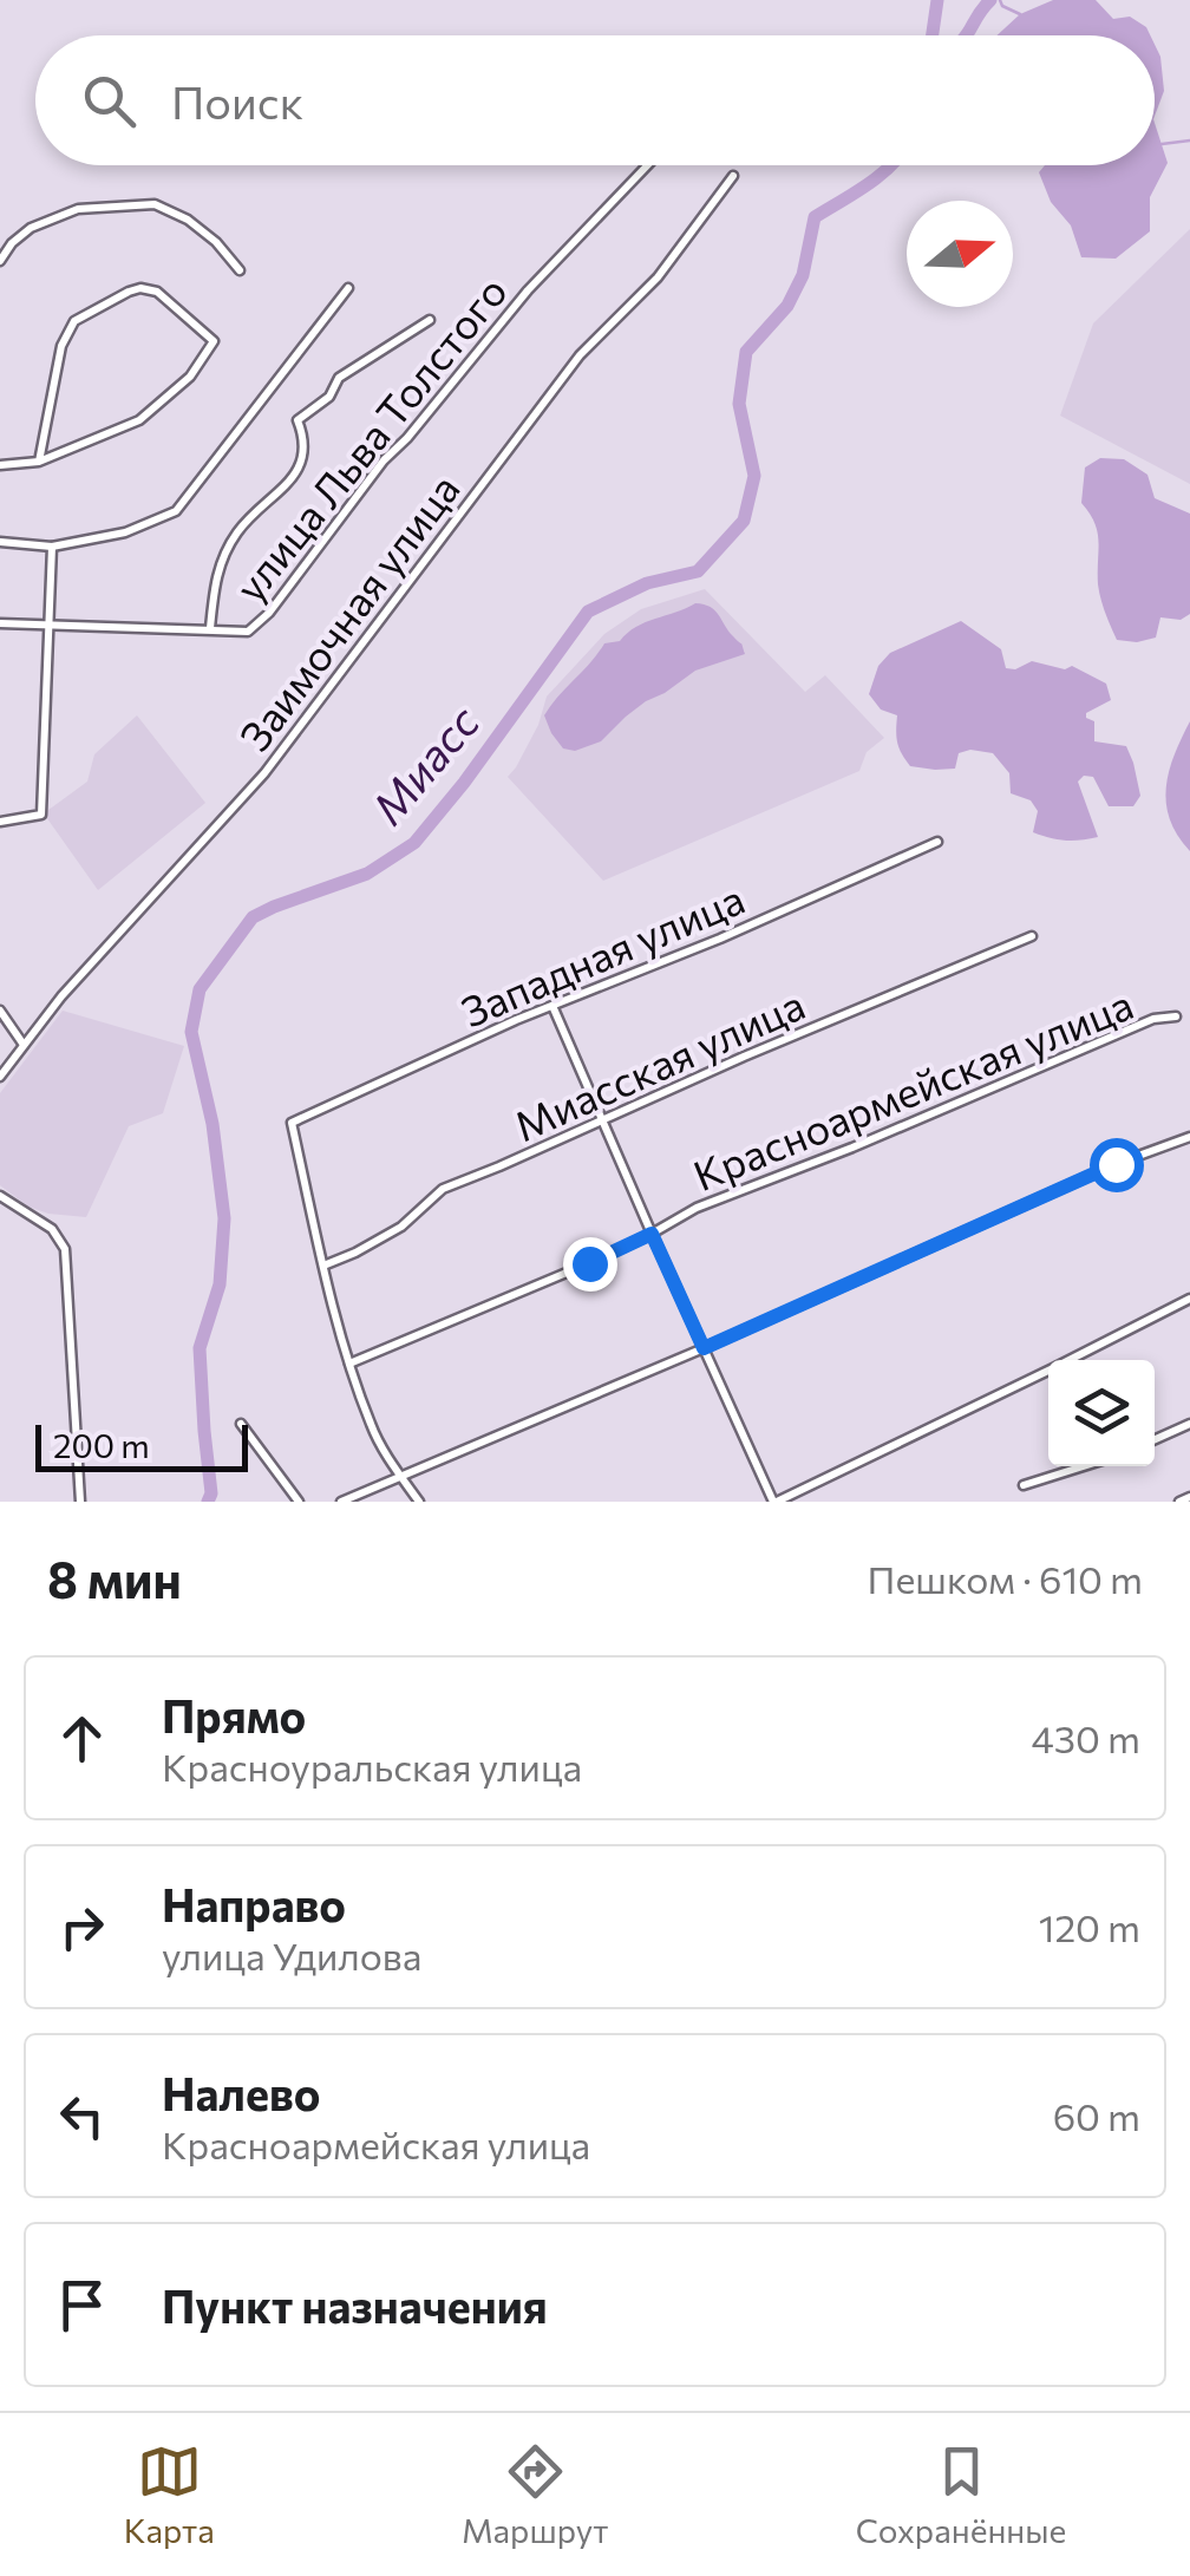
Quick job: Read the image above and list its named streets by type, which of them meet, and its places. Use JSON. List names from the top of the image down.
{
  "streets": {
    "street": [
      "улица Льва Толстого",
      "Заимочная улица",
      "Западная улица",
      "Миасская улица",
      "Красноармейская улица"
    ]
  },
  "crossings": [
    ["Западная улица", "Миасская улица"]
  ],
  "water": ["Миасс"],
  "scale_bar": "200 m",
  "north": "right",
  "page": {
    "search": "Поиск",
    "scale": "200 m",
    "heading": ["8 мин", "Пешком · 610 m"],
    "list": [
      ["Прямо", "Красноуральская улица", "430 m"],
      ["Направо", "улица Удилова", "120 m"],
      ["Налево", "Красноармейская улица", "60 m"],
      "Пункт назначения"
    ],
    "nav": ["Карта", "Маршрут", "Сохранённые"]
  }
}
